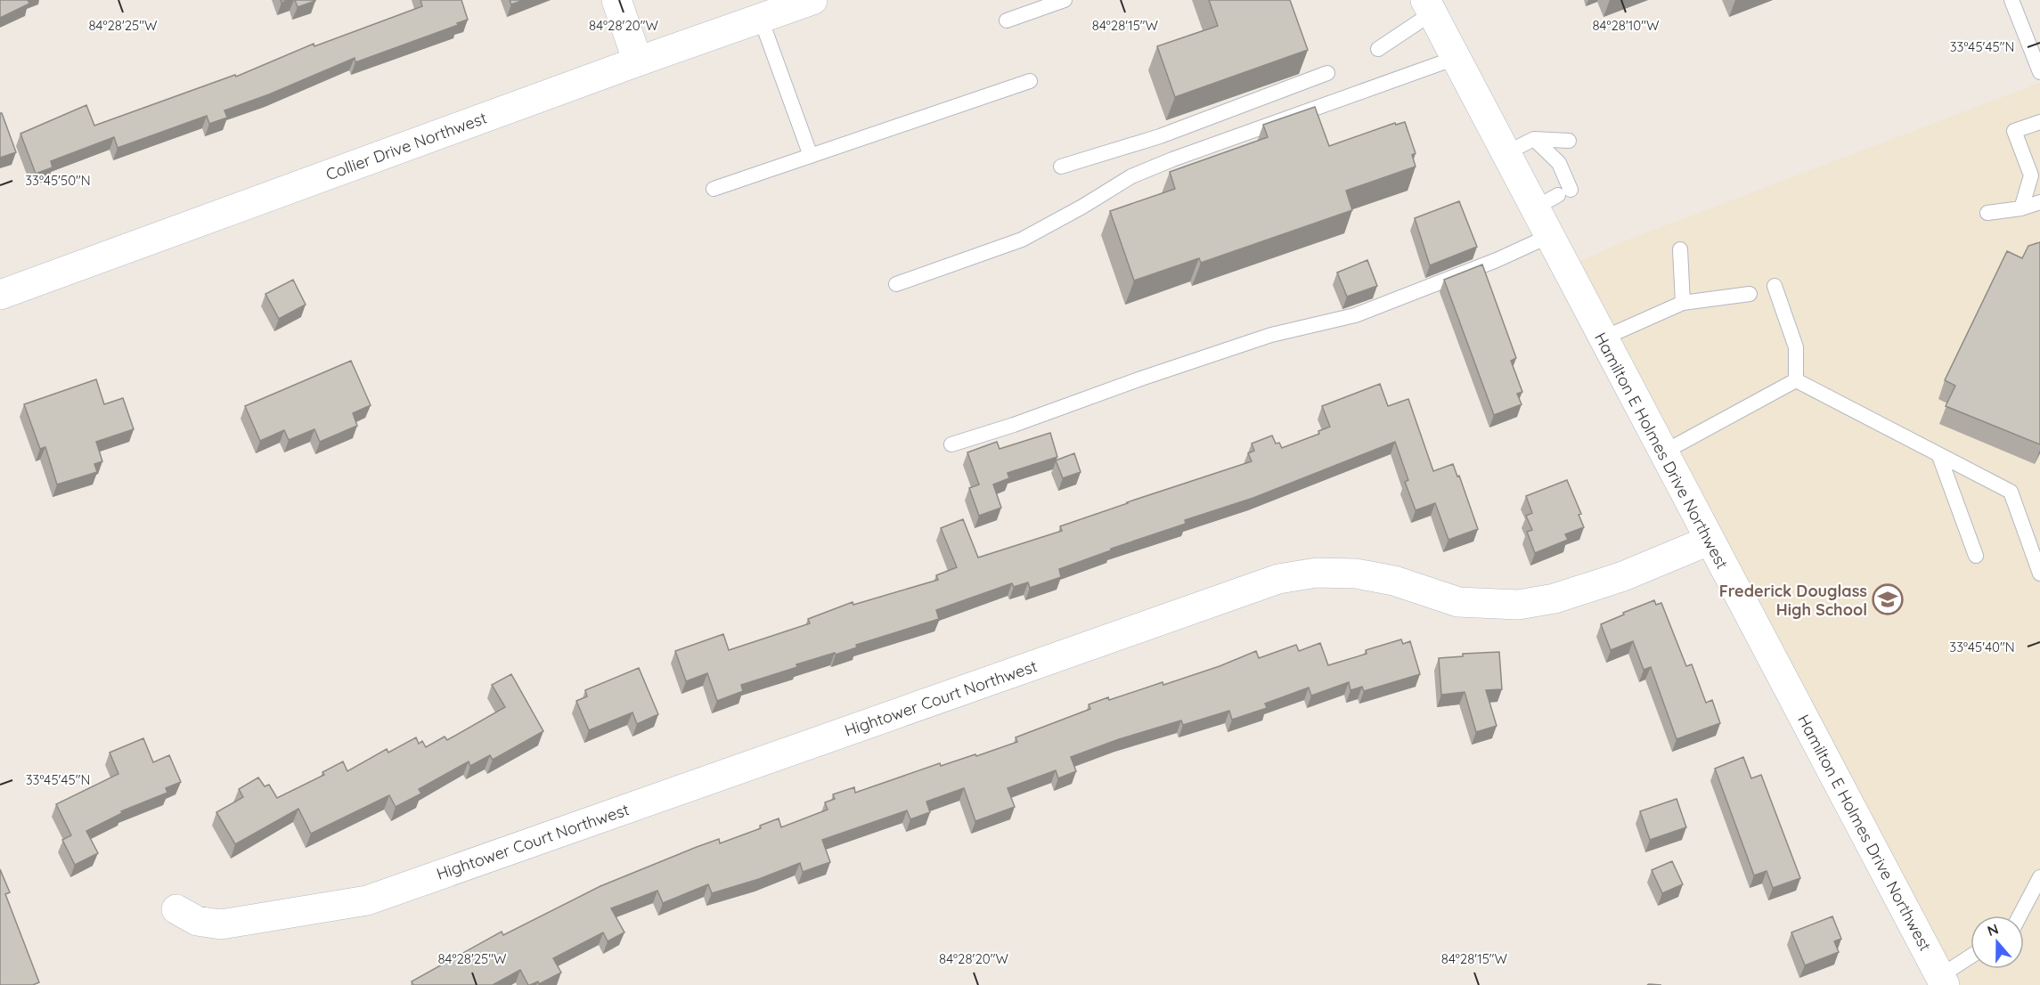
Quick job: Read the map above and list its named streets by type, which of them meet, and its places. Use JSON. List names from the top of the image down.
{
  "streets": {
    "main road": ["Collier Drive Northwest", "Hamilton E Holmes Drive Northwest", "Hightower Court Northwest"]
  },
  "crossings": [
    ["Hamilton E Holmes Drive Northwest", "Hightower Court Northwest"]
  ],
  "places": {
    "school or university": ["Frederick Douglass High School"]
  },
  "north": "top",
  "coordinates": [
    "84°28'25\"W",
    "84°28'20\"W",
    "84°28'15\"W",
    "84°28'10\"W",
    "33°45'45\"N",
    "33°45'50\"N",
    "33°45'40\"N"
  ]
}
